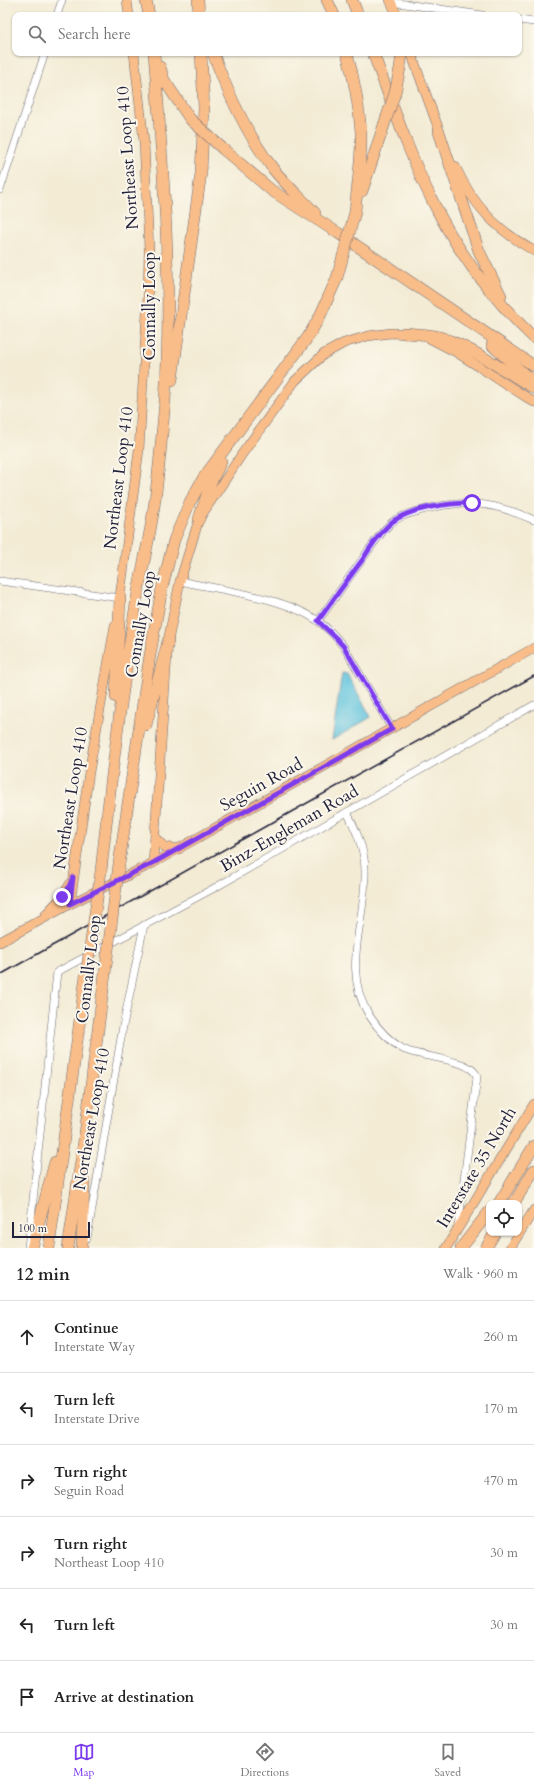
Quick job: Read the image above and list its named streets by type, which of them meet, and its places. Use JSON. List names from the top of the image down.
{
  "streets": {
    "highway": ["Connally Loop"],
    "main road": ["Northeast Loop 410", "Seguin Road", "Interstate 35 North"],
    "street": ["Binz-Engleman Road"]
  },
  "crossings": [
    ["Northeast Loop 410", "Seguin Road"],
    ["Northeast Loop 410", "Binz-Engleman Road"]
  ],
  "scale_bar": "100 m",
  "page": {
    "search": "Search here",
    "scale": "100 m",
    "heading": ["12 min", "Walk · 960 m"],
    "list": [
      ["Continue", "Interstate Way", "260 m"],
      ["Turn left", "Interstate Drive", "170 m"],
      ["Turn right", "Seguin Road", "470 m"],
      ["Turn right", "Northeast Loop 410", "30 m"],
      ["Turn left", "30 m"],
      "Arrive at destination"
    ],
    "nav": ["Map", "Directions", "Saved"]
  }
}
